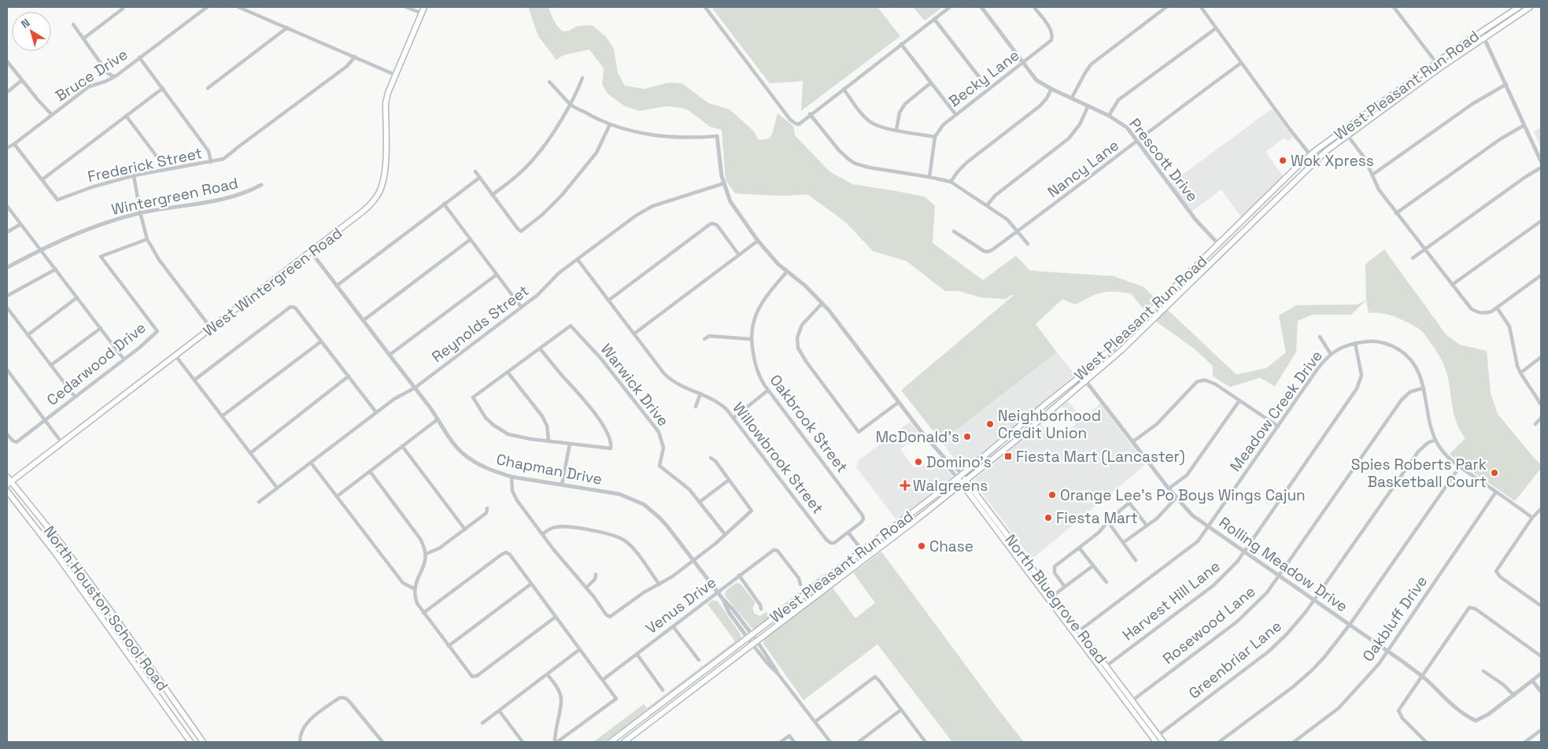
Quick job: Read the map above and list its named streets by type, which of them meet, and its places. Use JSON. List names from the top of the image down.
{
  "streets": {
    "main road": [
      "West Pleasant Run Road",
      "West Wintergreen Road",
      "North Bluegrove Road",
      "North Houston School Road"
    ],
    "street": [
      "Bruce Drive",
      "Becky Lane",
      "Prescott Drive",
      "Frederick Street",
      "Nancy Lane",
      "Wintergreen Road",
      "Reynolds Street",
      "Cedarwood Drive",
      "Warwick Drive",
      "Meadow Creek Drive",
      "Oakbrook Street",
      "Willowbrook Street",
      "Chapman Drive",
      "Rolling Meadow Drive",
      "Harvest Hill Lane",
      "Venus Drive",
      "Oakbluff Drive",
      "Rosewood Lane",
      "Greenbriar Lane"
    ]
  },
  "crossings": [
    ["Bruce Drive", "Frederick Street"],
    ["Becky Lane", "Prescott Drive"],
    ["West Pleasant Run Road", "Prescott Drive"],
    ["West Pleasant Run Road", "Chapman Drive"],
    ["West Pleasant Run Road", "Rolling Meadow Drive"],
    ["West Pleasant Run Road", "North Bluegrove Road"],
    ["Prescott Drive", "Nancy Lane"],
    ["West Wintergreen Road", "Chapman Drive"],
    ["West Wintergreen Road", "North Houston School Road"],
    ["Reynolds Street", "Willowbrook Street"],
    ["Reynolds Street", "Chapman Drive"],
    ["Reynolds Street", "North Bluegrove Road"],
    ["Meadow Creek Drive", "Rolling Meadow Drive"],
    ["Meadow Creek Drive", "North Bluegrove Road"],
    ["Meadow Creek Drive", "Harvest Hill Lane"],
    ["Meadow Creek Drive", "Oakbluff Drive"],
    ["Meadow Creek Drive", "Rosewood Lane"],
    ["Meadow Creek Drive", "Greenbriar Lane"],
    ["Oakbrook Street", "Willowbrook Street"],
    ["Oakbrook Street", "North Bluegrove Road"],
    ["Chapman Drive", "Venus Drive"],
    ["Rolling Meadow Drive", "Harvest Hill Lane"],
    ["Rolling Meadow Drive", "Oakbluff Drive"],
    ["Rolling Meadow Drive", "Rosewood Lane"],
    ["Rolling Meadow Drive", "Greenbriar Lane"],
    ["North Bluegrove Road", "Harvest Hill Lane"],
    ["North Bluegrove Road", "Rosewood Lane"],
    ["North Bluegrove Road", "Greenbriar Lane"]
  ],
  "places": {
    "other": [
      "Wok Xpress",
      "Neighborhood Credit Union",
      "McDonald's",
      "Domino's",
      "Spies Roberts Park Basketball Court",
      "Orange Lee's Po Boys Wings Cajun",
      "Fiesta Mart",
      "Chase"
    ],
    "transit": ["Fiesta Mart (Lancaster)"],
    "health": ["Walgreens"]
  },
  "north": "top left"
}
